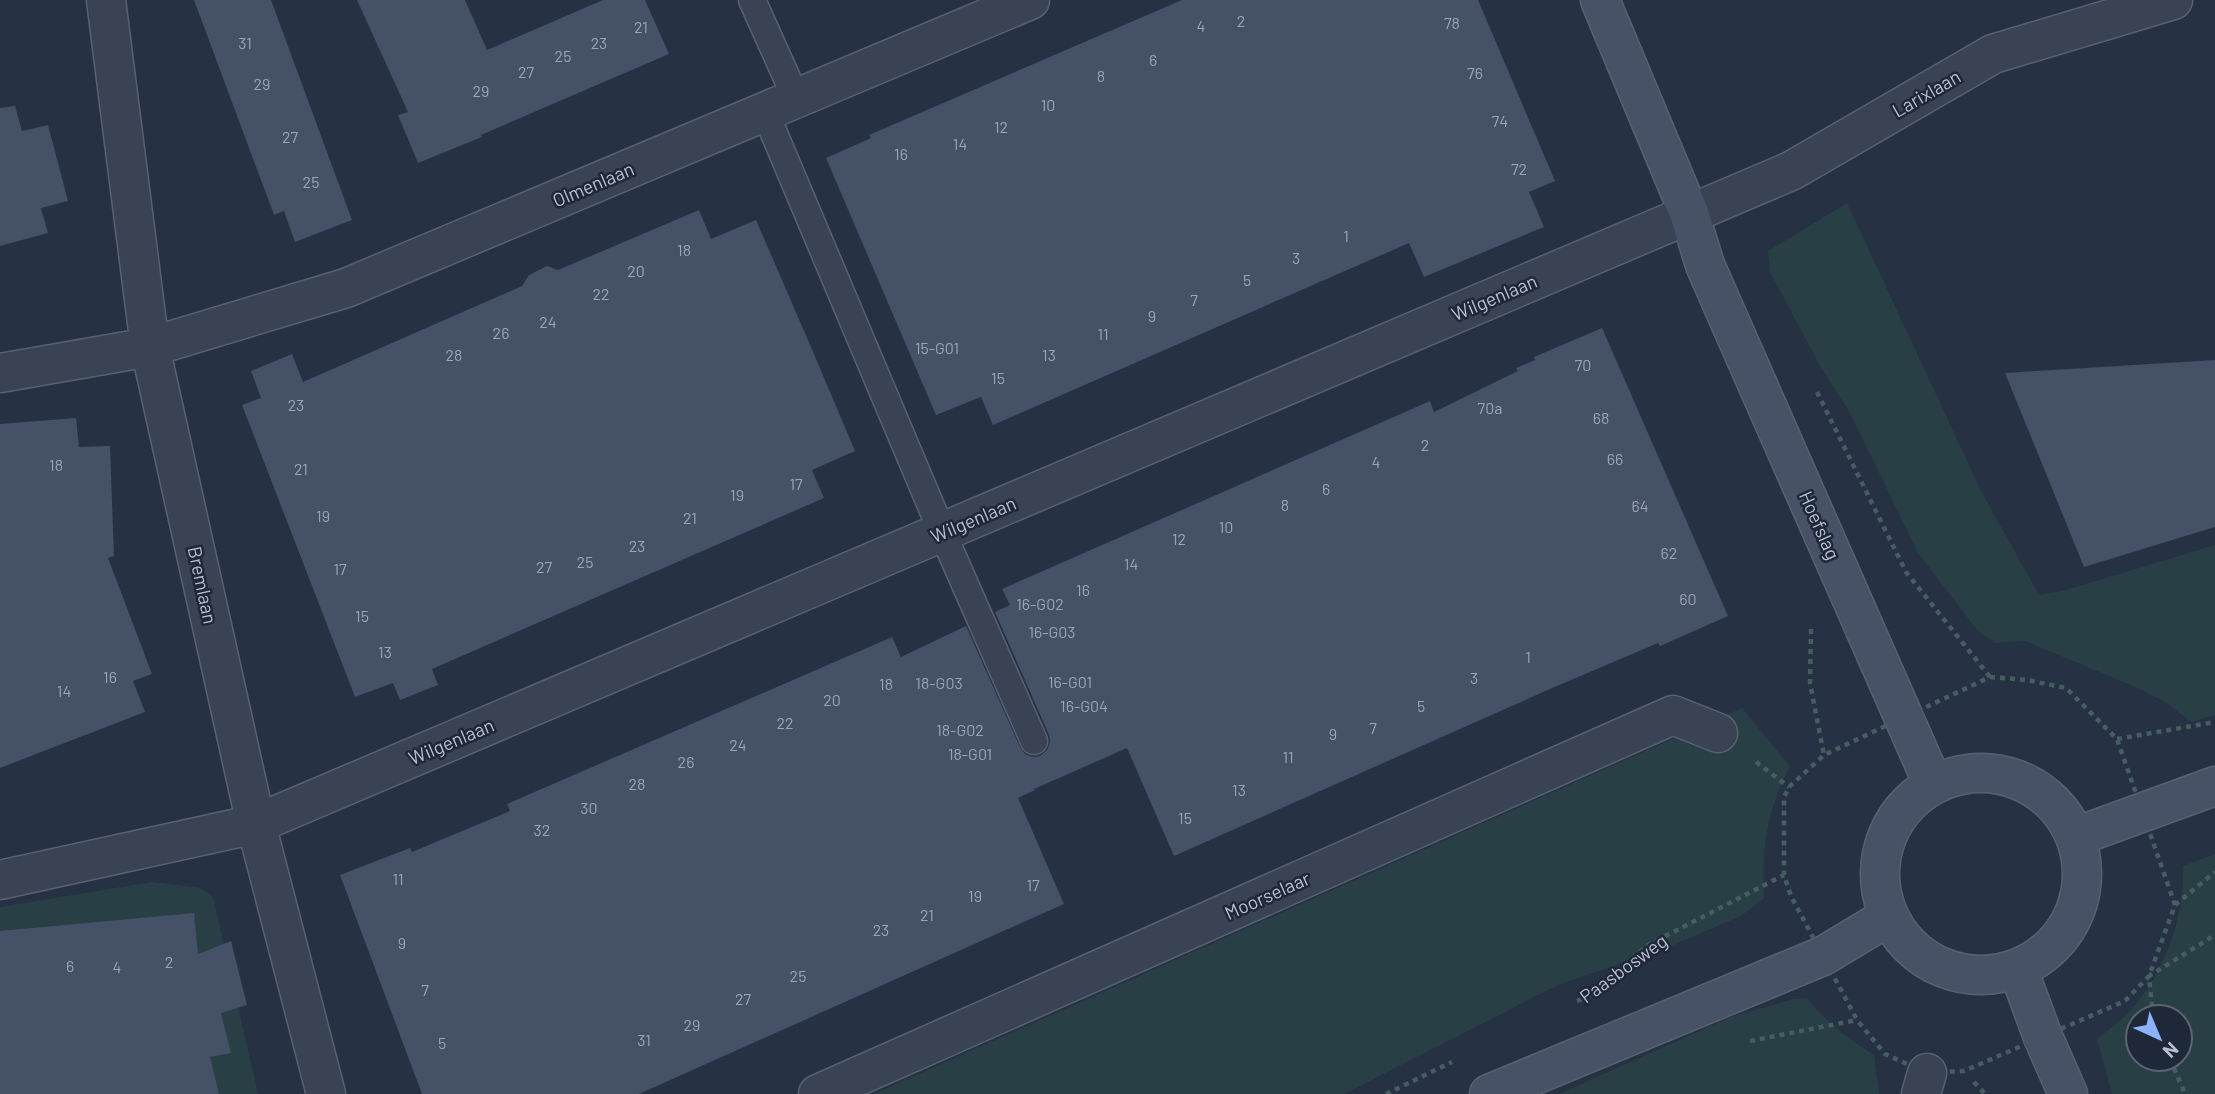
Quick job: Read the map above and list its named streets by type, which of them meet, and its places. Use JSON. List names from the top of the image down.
{
  "streets": {
    "street": [
      "Larixlaan",
      "Olmenlaan",
      "Wilgenlaan",
      "Hoefslag",
      "Bremlaan",
      "Moorselaar"
    ],
    "path": ["Paasbosweg"]
  },
  "crossings": [
    ["Larixlaan", "Wilgenlaan"],
    ["Larixlaan", "Hoefslag"],
    ["Olmenlaan", "Bremlaan"],
    ["Wilgenlaan", "Hoefslag"],
    ["Wilgenlaan", "Bremlaan"]
  ],
  "house_numbers": [
    "2",
    "78",
    "4",
    "21",
    "31",
    "23",
    "25",
    "6",
    "27",
    "76",
    "8",
    "29",
    "29",
    "10",
    "74",
    "12",
    "27",
    "14",
    "16",
    "72",
    "25",
    "1",
    "18",
    "3",
    "20",
    "5",
    "22",
    "7",
    "9",
    "24",
    "26",
    "11",
    "15-G01",
    "28",
    "13",
    "70",
    "15",
    "23",
    "70a",
    "68",
    "2",
    "66",
    "4",
    "18",
    "21",
    "17",
    "6",
    "19",
    "8",
    "64",
    "19",
    "21",
    "10",
    "12",
    "23",
    "62",
    "25",
    "14",
    "27",
    "17",
    "16",
    "60",
    "16-G02",
    "15",
    "16-G03",
    "13",
    "1",
    "16",
    "3",
    "16-G01",
    "18-G03",
    "18",
    "14",
    "20",
    "16-G04",
    "5",
    "22",
    "7",
    "18-G02",
    "9",
    "24",
    "18-G01",
    "11",
    "26",
    "28",
    "13",
    "30",
    "15",
    "32",
    "11",
    "17",
    "19",
    "21",
    "23",
    "9",
    "2",
    "6",
    "4",
    "25",
    "7",
    "27",
    "29",
    "31",
    "5"
  ],
  "north": "bottom right"
}
